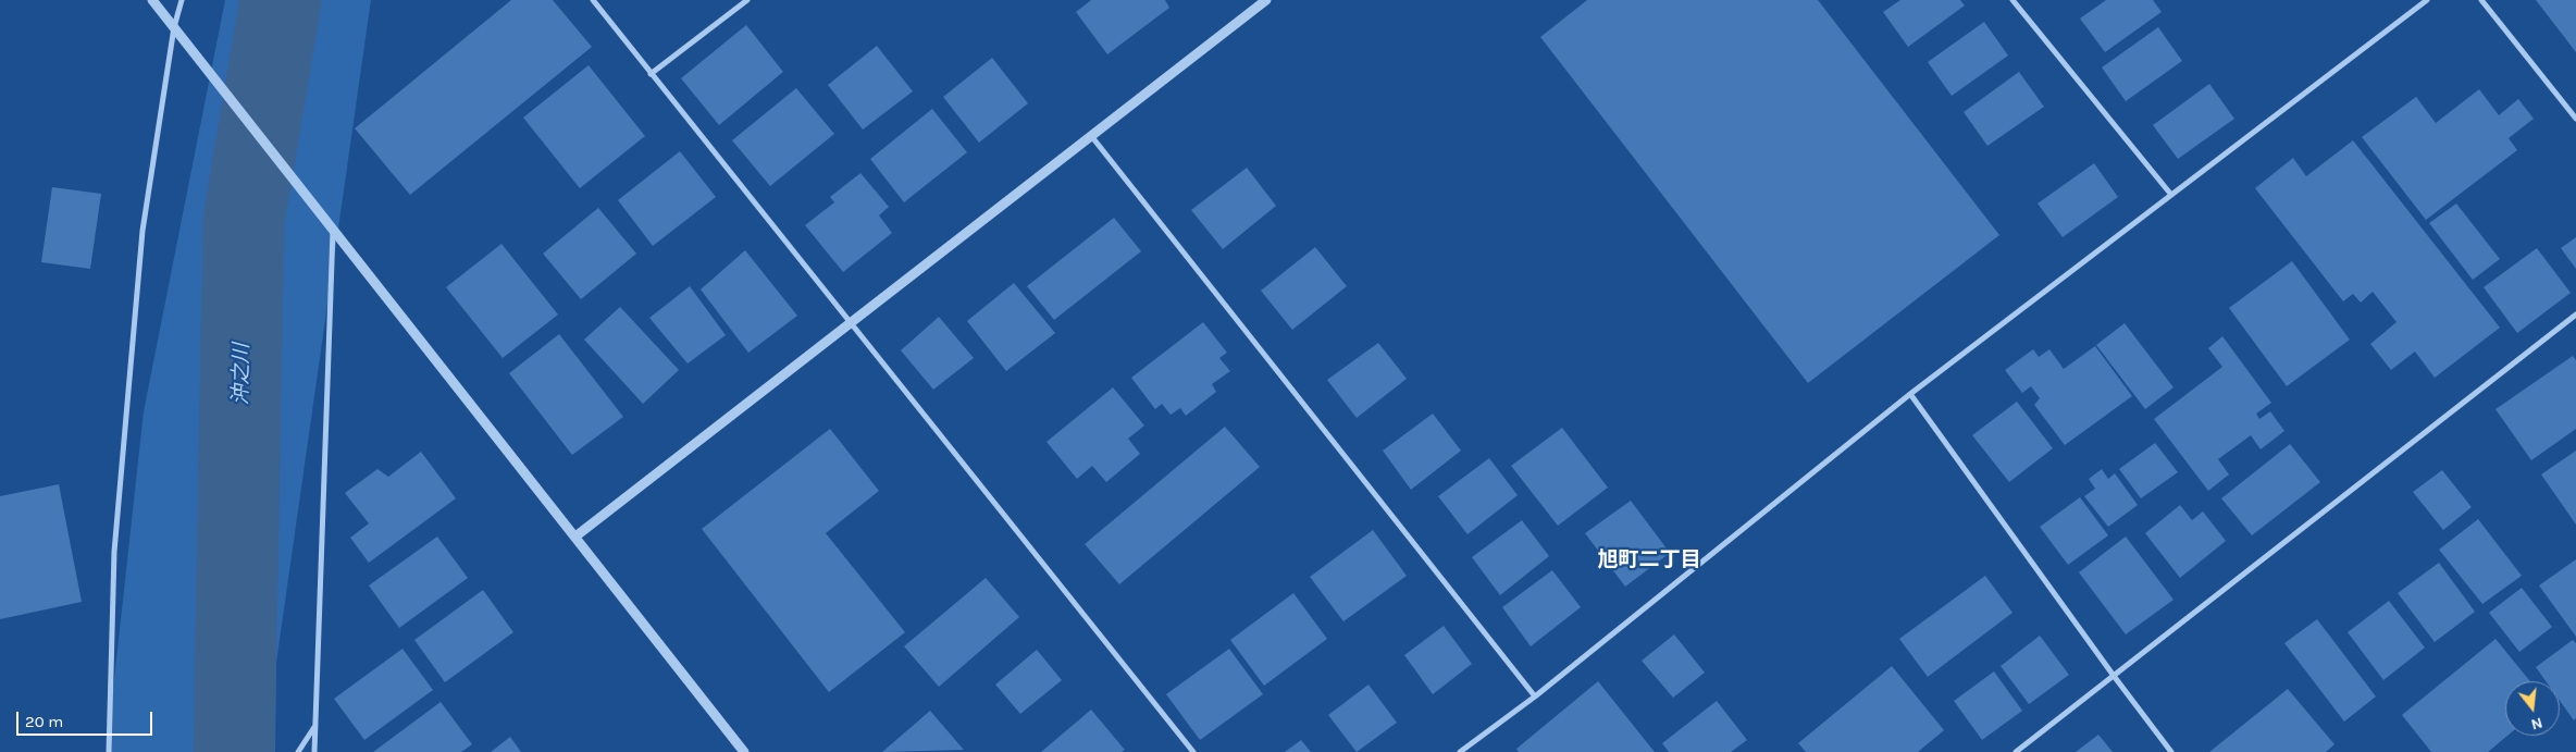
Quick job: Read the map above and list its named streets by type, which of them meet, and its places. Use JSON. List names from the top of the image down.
{
  "districts": ["旭町二丁目"],
  "water": ["沖之川"],
  "scale_bar": "20 m",
  "north": "bottom"
}
